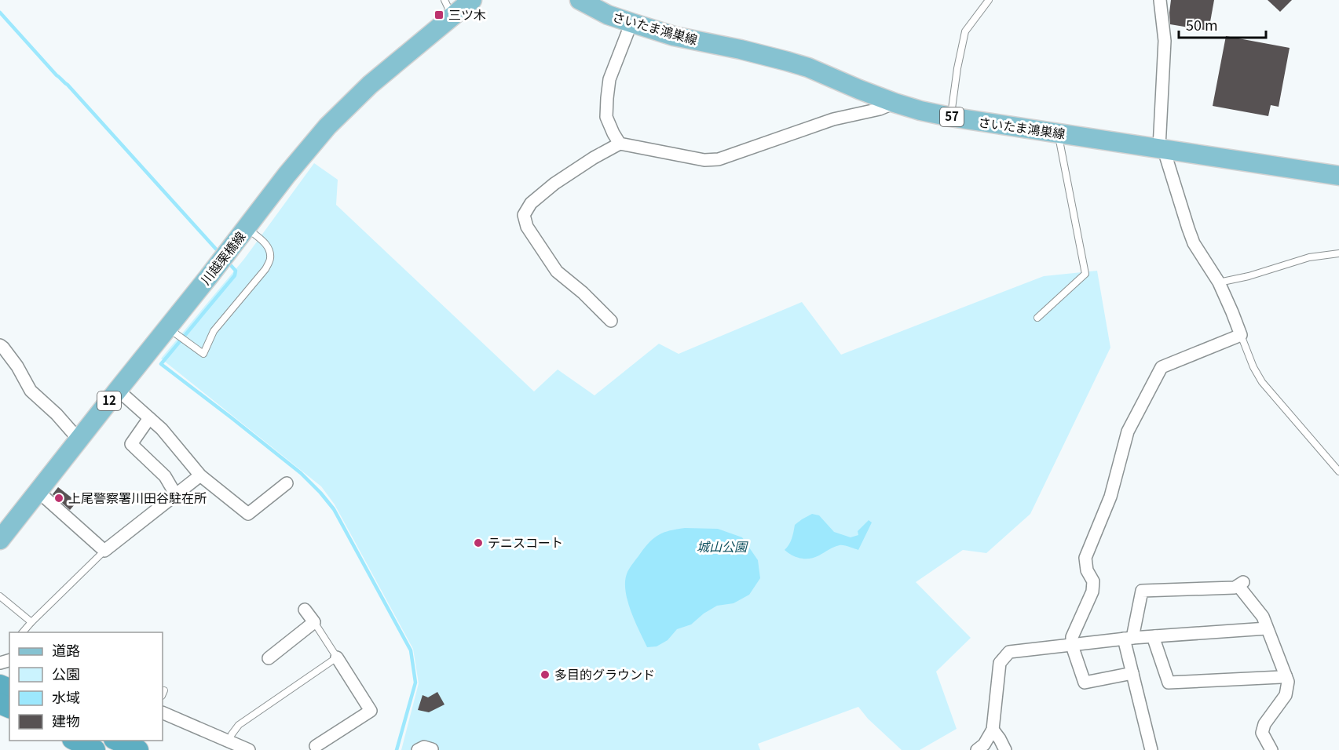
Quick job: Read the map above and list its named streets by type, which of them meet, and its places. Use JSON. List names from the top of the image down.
{
  "streets": {
    "main road": [
      "さいたま鴻巣線",
      "57",
      "川越栗橋線",
      "12"
    ]
  },
  "parks": ["城山公園"],
  "places": {
    "transit": ["三ツ木"],
    "other": ["上尾警察署川田谷駐在所", "テニスコート", "多目的グラウンド"]
  },
  "legend": [
    "道路",
    "公園",
    "水域",
    "建物"
  ],
  "scale_bar": "50 m"
}
